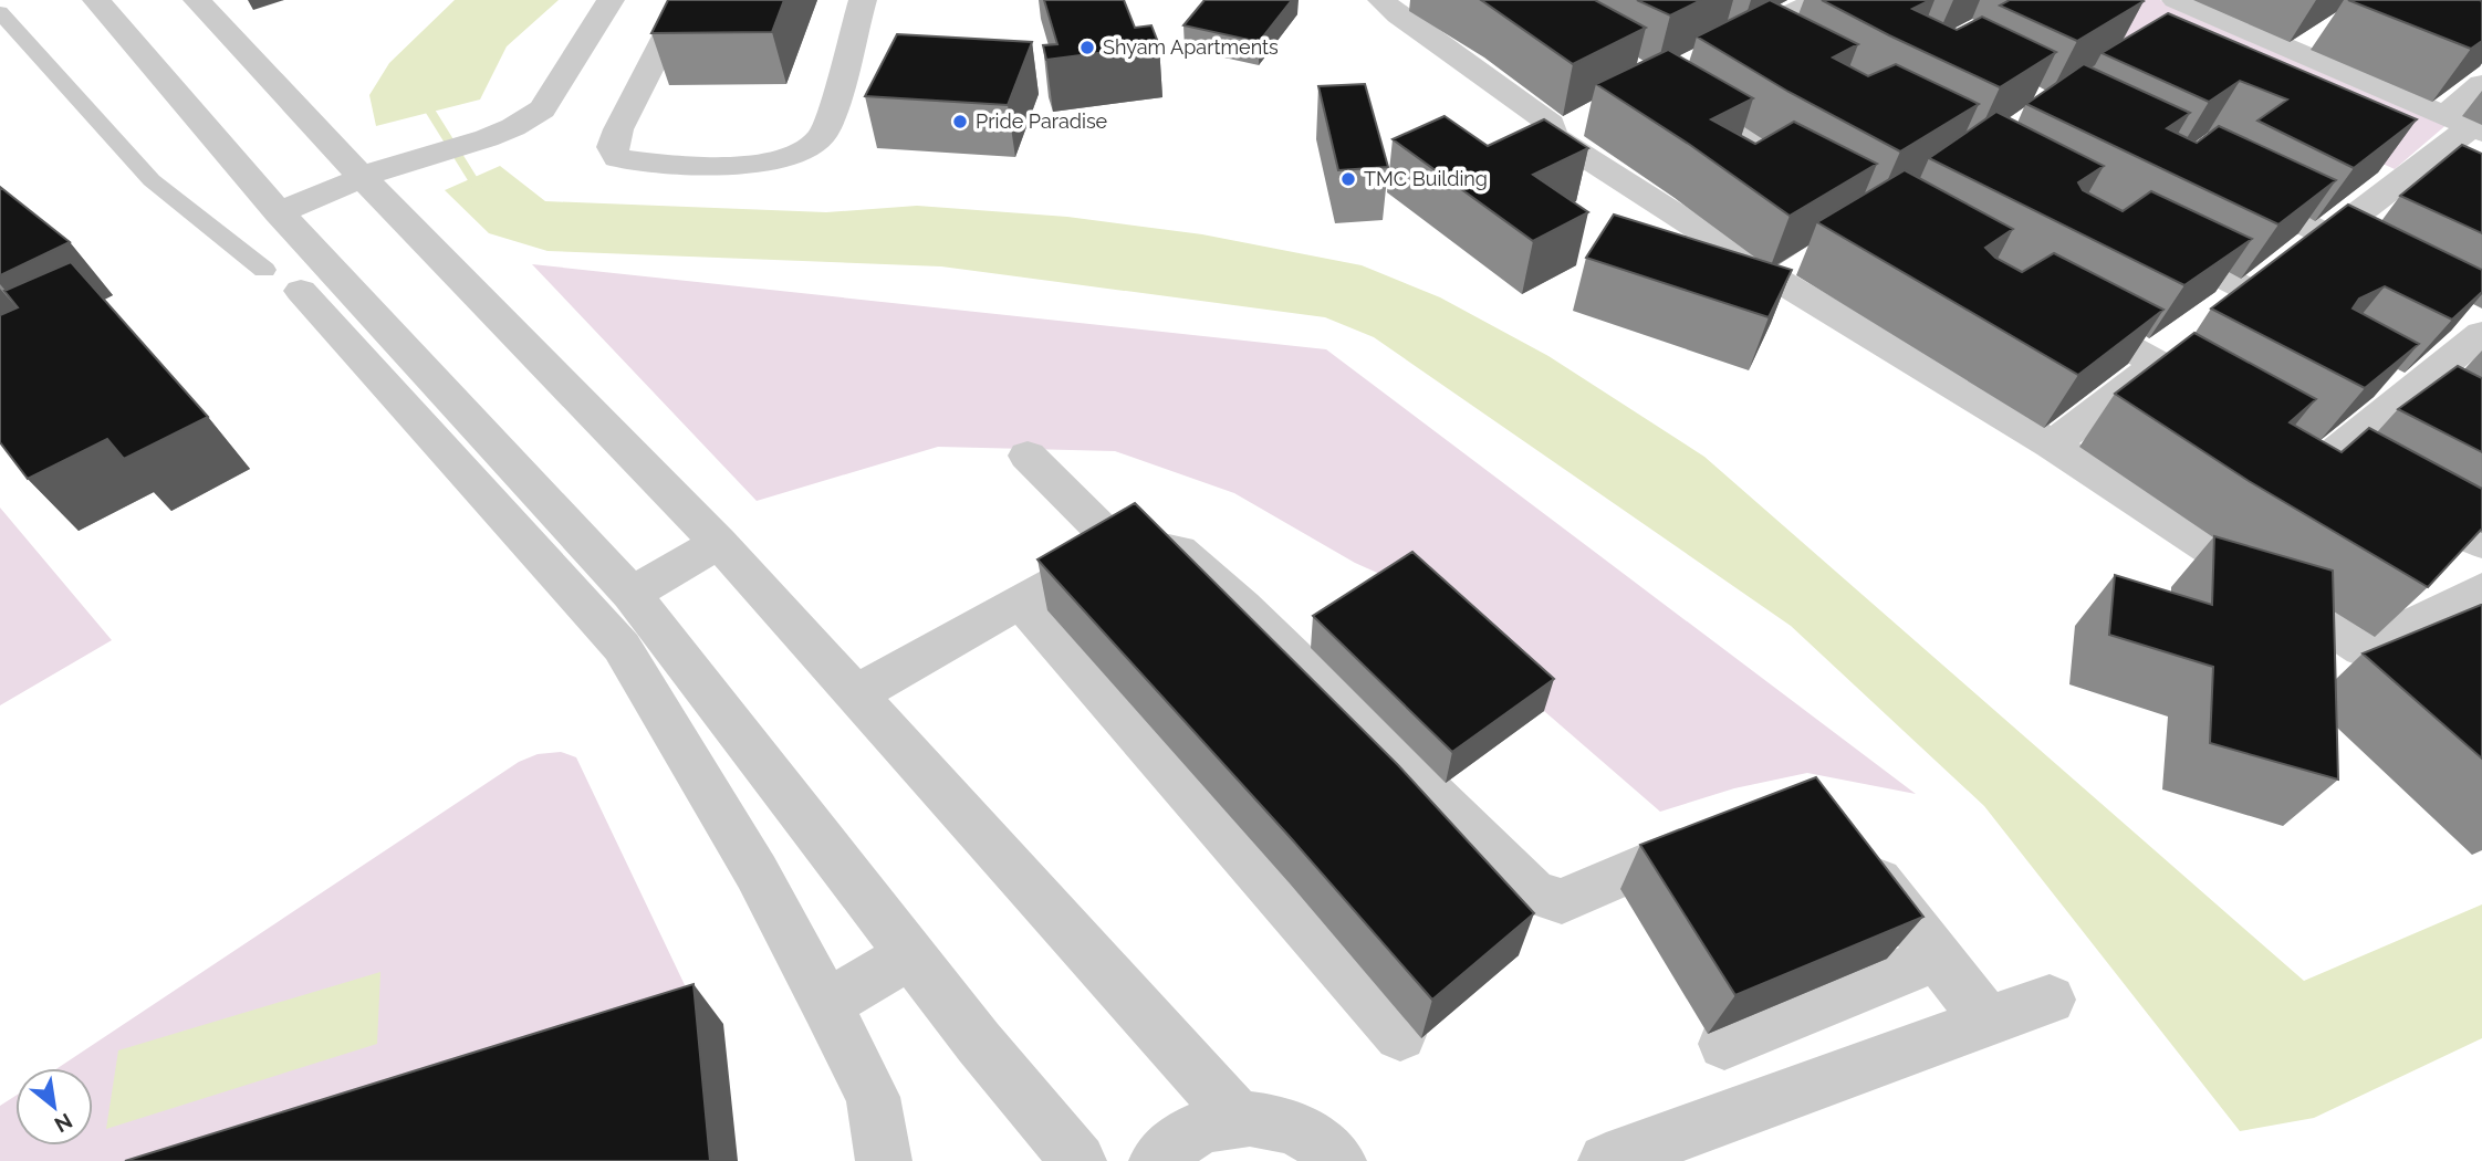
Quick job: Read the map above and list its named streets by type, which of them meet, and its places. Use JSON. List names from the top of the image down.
{
  "places": ["Shyam Apartments", "Pride Paradise", "TMC Building"],
  "north": "bottom right"
}
